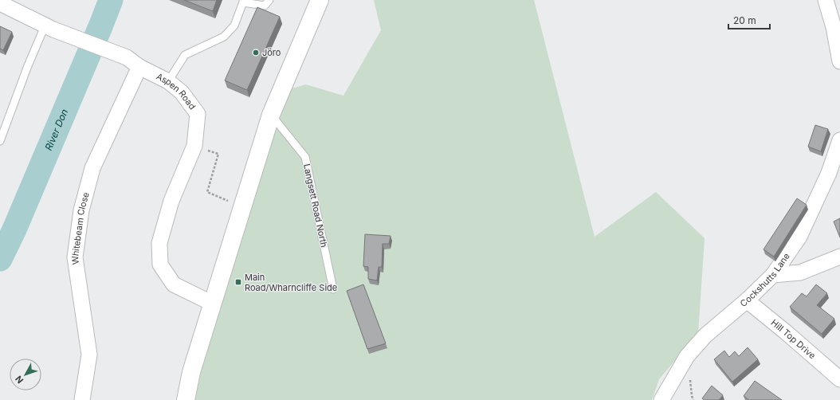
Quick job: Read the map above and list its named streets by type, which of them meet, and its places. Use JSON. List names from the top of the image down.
{
  "streets": {
    "street": [
      "Aspen Road",
      "Whitebeam Close",
      "Cockshutts Lane",
      "Hill Top Drive"
    ],
    "lane": ["Langsett Road North"]
  },
  "crossings": [
    ["Aspen Road", "Whitebeam Close"],
    ["Cockshutts Lane", "Hill Top Drive"]
  ],
  "water": ["River Don"],
  "places": {
    "other": ["Jöro"],
    "transit": ["Main Road/Wharncliffe Side"]
  },
  "scale_bar": "20 m",
  "north": "bottom left"
}
